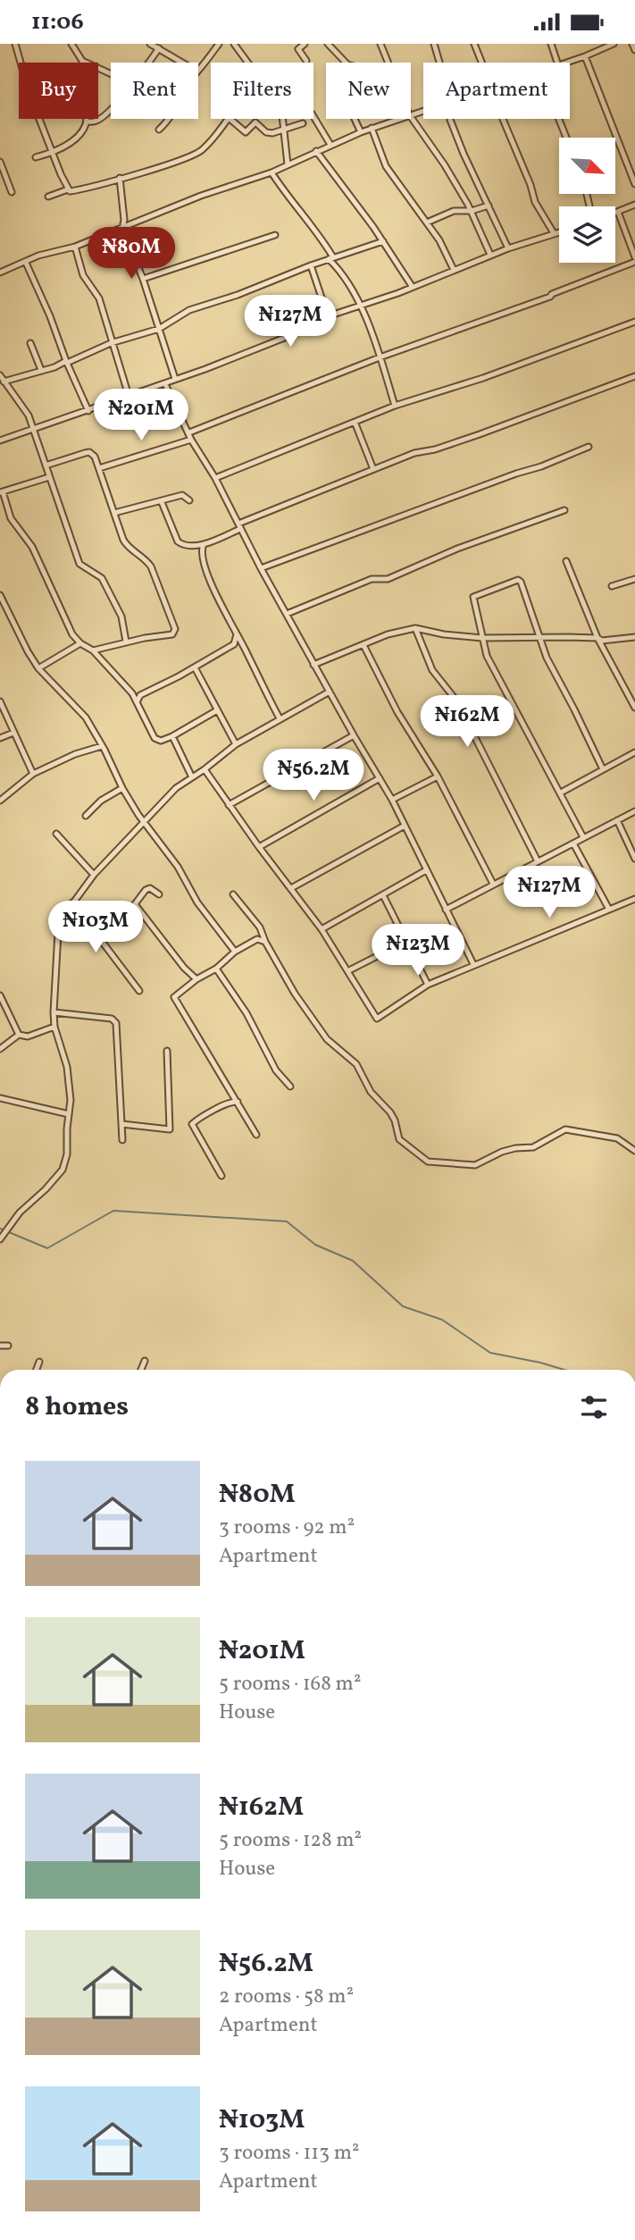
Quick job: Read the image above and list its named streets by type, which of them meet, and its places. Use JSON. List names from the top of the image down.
{
  "north": "bottom right",
  "page": {
    "status": "11:06",
    "chip": [
      "Buy",
      "Rent",
      "Filters",
      "New",
      "Apartment"
    ],
    "price": [
      "₦80M",
      "₦127M",
      "₦201M",
      "₦162M",
      "₦56.2M",
      "₦127M",
      "₦103M",
      "₦123M"
    ],
    "heading": "8 homes",
    "list": [
      {
        "name": "₦80M",
        "note": "3 rooms · 92 m² · Apartment"
      },
      {
        "name": "₦201M",
        "note": "5 rooms · 168 m² · House"
      },
      {
        "name": "₦162M",
        "note": "5 rooms · 128 m² · House"
      },
      {
        "name": "₦56.2M",
        "note": "2 rooms · 58 m² · Apartment"
      },
      {
        "name": "₦103M",
        "note": "3 rooms · 113 m² · Apartment"
      }
    ]
  }
}
